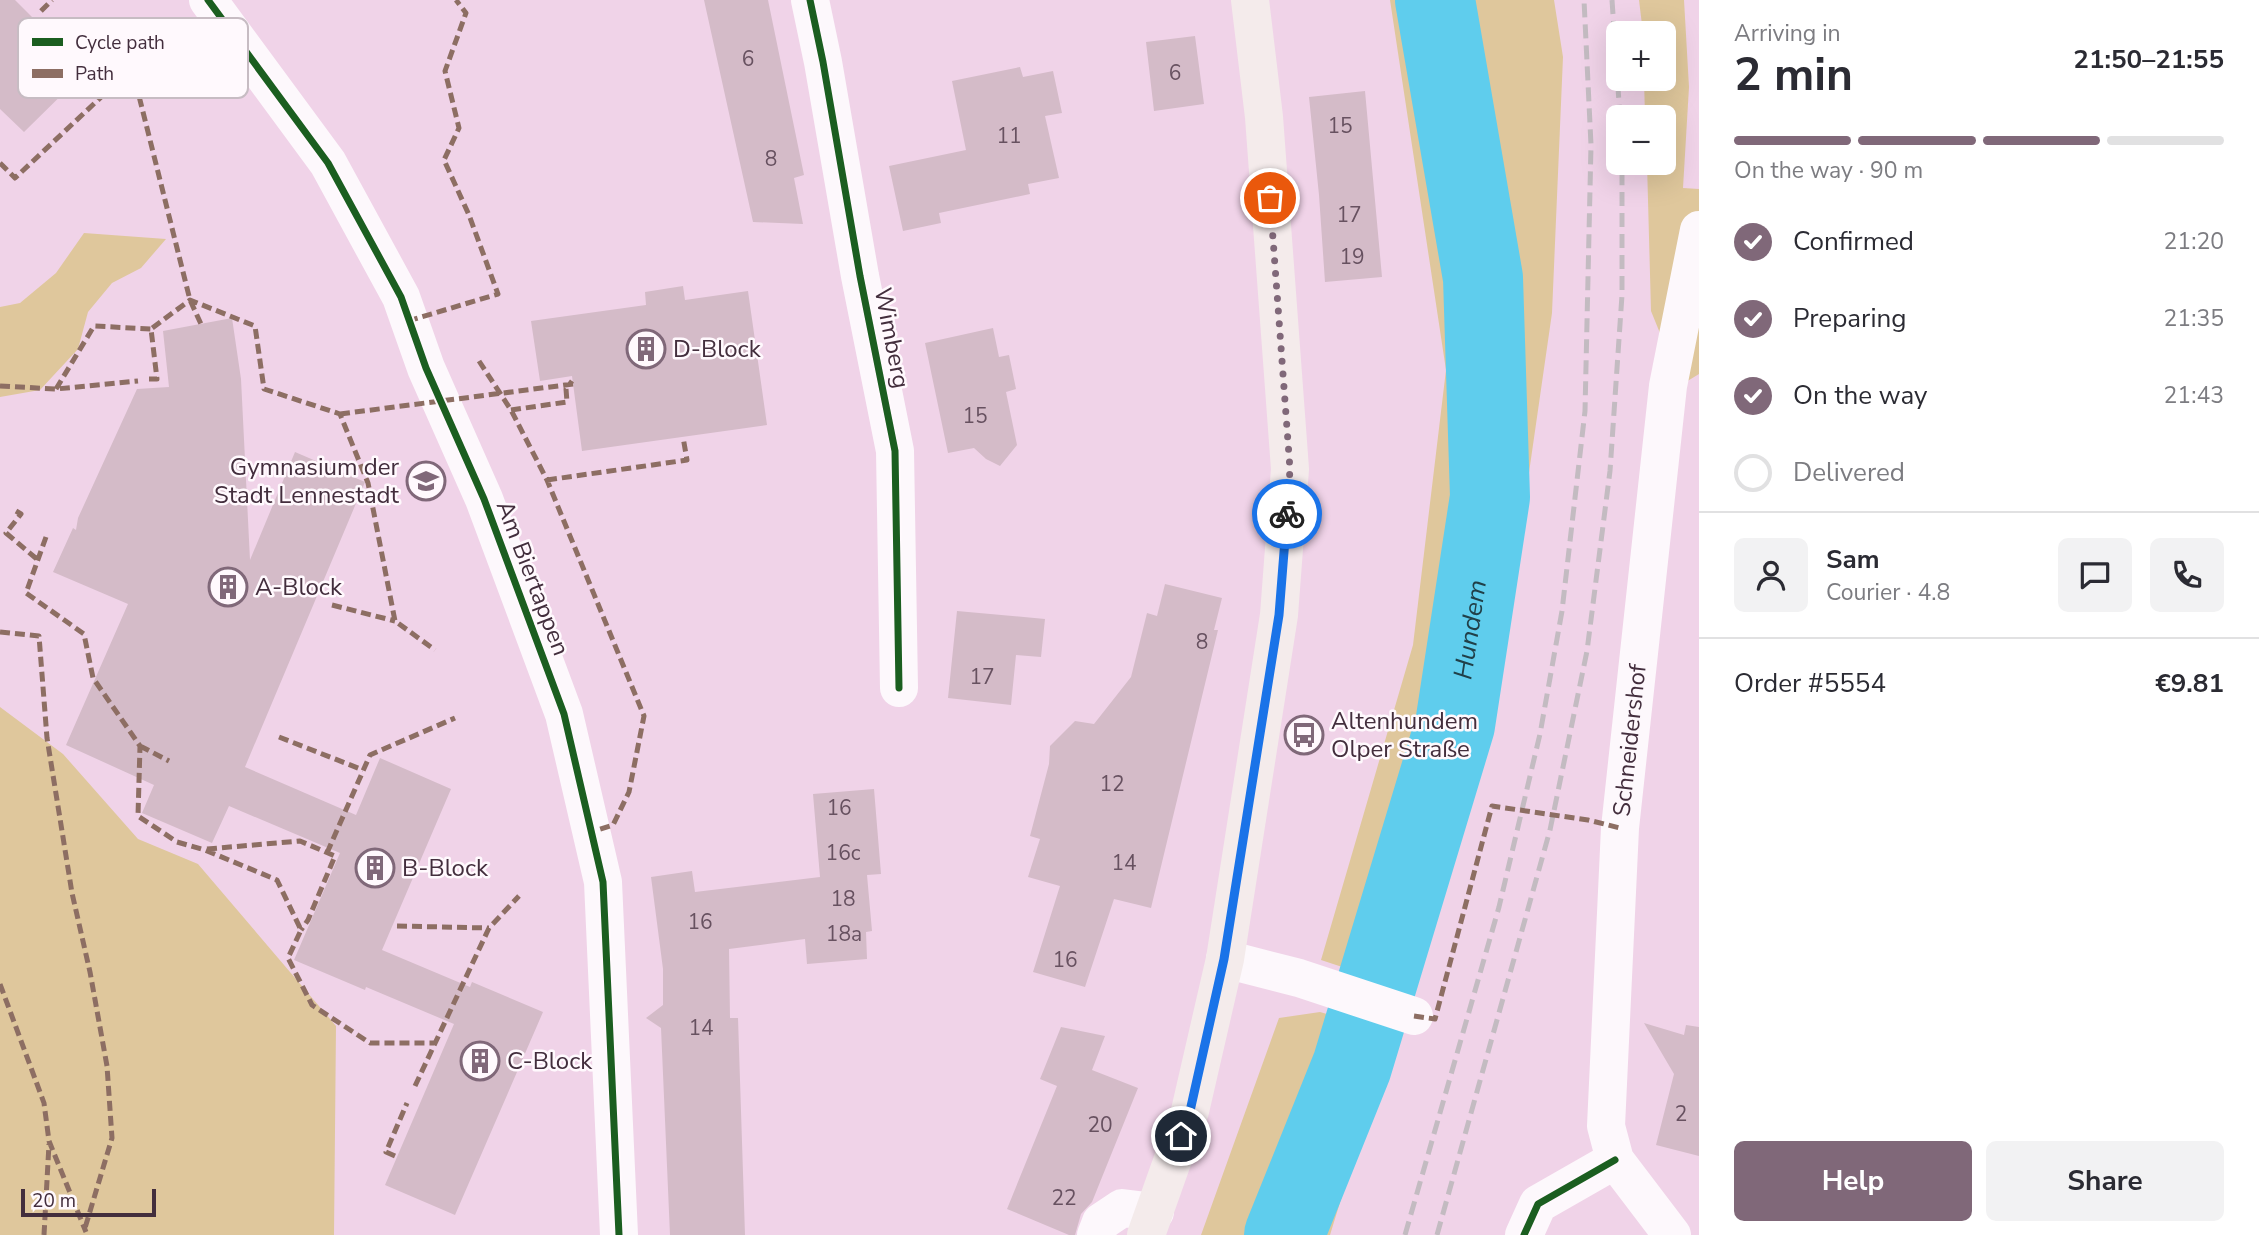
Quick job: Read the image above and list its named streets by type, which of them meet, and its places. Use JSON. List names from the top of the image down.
{
  "streets": {
    "street": ["Wimberg", "Am Biertappen", "Schneidershof"]
  },
  "water": ["Hundem"],
  "places": {
    "building": [
      "D-Block",
      "A-Block",
      "B-Block",
      "C-Block"
    ],
    "school or university": ["Gymnasium der Stadt Lennestadt"],
    "bus stop": ["Altenhundem Olper Straße"]
  },
  "house_numbers": [
    "6",
    "6",
    "15",
    "11",
    "8",
    "17",
    "19",
    "15",
    "8",
    "17",
    "12",
    "16",
    "16c",
    "14",
    "18",
    "16",
    "18a",
    "16",
    "14",
    "2",
    "20",
    "22"
  ],
  "legend": ["Cycle path", "Path"],
  "scale_bar": "20 m",
  "page": {
    "heading": ["2 min", "Arriving in", "21:50–21:55"],
    "panel": [
      "Sam",
      "Courier · 4.8",
      "Order #5554",
      "€9.81"
    ],
    "map_buttons": ["+", "−"],
    "bar": "On the way · 90 m",
    "list": [
      ["Confirmed", "21:20"],
      ["Preparing", "21:35"],
      ["On the way", "21:43"],
      "Delivered"
    ],
    "buttons": ["Help", "Share"],
    "scale": "20 m"
  }
}
